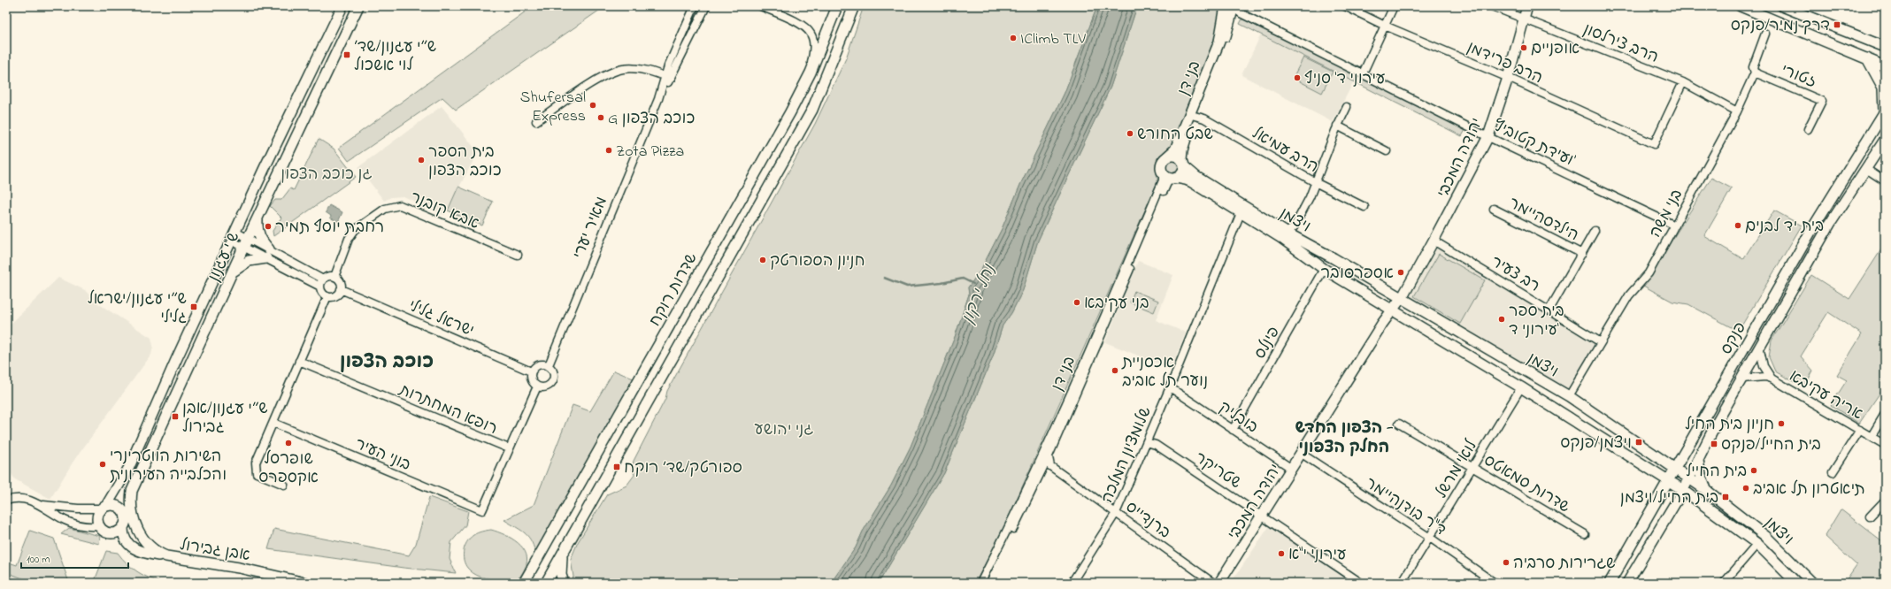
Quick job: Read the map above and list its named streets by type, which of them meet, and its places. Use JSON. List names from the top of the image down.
{
  "streets": {
    "main road": [
      "בני דן",
      "יהודה המכבי",
      "ויצמן",
      "ש''י עגנון",
      "שדרות רוקח",
      "פנקס",
      "אבן גבירול"
    ],
    "street": [
      "הרב צירלסון",
      "הרב פרידמן",
      "זטורי",
      "ועידת קטוביץ'",
      "הרב עמיאל",
      "אבא קובנר",
      "בני משה",
      "הילדסהיימר",
      "מאיר יערי",
      "רב צעיר",
      "ישראל גלילי",
      "פינלס",
      "אריה עקיבא",
      "רופא המחתרות",
      "בובליק",
      "בוני העיר",
      "שלומציון המלכה",
      "לואי מרשל",
      "שטריקר",
      "שדרות סמאטס",
      "ד\"ר בודנהיימר",
      "ברנדייס"
    ]
  },
  "crossings": [
    ["הרב צירלסון", "הרב פרידמן"],
    ["הרב צירלסון", "יהודה המכבי"],
    ["הרב צירלסון", "בני משה"],
    ["הרב פרידמן", "יהודה המכבי"],
    ["זטורי", "בני משה"],
    ["בני דן", "ועידת קטוביץ'"],
    ["בני דן", "הרב עמיאל"],
    ["בני דן", "ויצמן"],
    ["בני דן", "ברנדייס"],
    ["ועידת קטוביץ'", "יהודה המכבי"],
    ["ועידת קטוביץ'", "בני משה"],
    ["יהודה המכבי", "ויצמן"],
    ["יהודה המכבי", "רב צעיר"],
    ["יהודה המכבי", "בובליק"],
    ["יהודה המכבי", "שטריקר"],
    ["יהודה המכבי", "ד\"ר בודנהיימר"],
    ["אבא קובנר", "ישראל גלילי"],
    ["בני משה", "ויצמן"],
    ["בני משה", "רב צעיר"],
    ["ויצמן", "פנקס"],
    ["ויצמן", "פינלס"],
    ["ויצמן", "שלומציון המלכה"],
    ["ויצמן", "לואי מרשל"],
    ["מאיר יערי", "ישראל גלילי"],
    ["ש''י עגנון", "אבן גבירול"],
    ["פנקס", "אריה עקיבא"],
    ["פינלס", "בובליק"],
    ["רופא המחתרות", "בוני העיר"],
    ["בובליק", "שלומציון המלכה"],
    ["שלומציון המלכה", "שטריקר"],
    ["שלומציון המלכה", "ברנדייס"],
    ["לואי מרשל", "שדרות סמאטס"],
    ["לואי מרשל", "ד\"ר בודנהיימר"]
  ],
  "districts": ["כוכב הצפון", "הצפון החדש - החלק הצפוני"],
  "water": ["נחל ירקון"],
  "parks": ["גן כוכב הצפון", "גני יהושע"],
  "places": {
    "transit": [
      "דרך נמיר/פנקס",
      "ש״י עגנון/שד׳ לוי אשכול",
      "ש״י עגנון/ישראל גלילי",
      "ש״י עגנון/אבן גבירול",
      "ויצמן/פנקס",
      "בית החייל/פנקס",
      "ספורטק/שד׳ רוקח",
      "בית החייל/ויצמן"
    ],
    "other": [
      "IClimb TLV",
      "אופניים",
      "עירוני ד' סניף",
      "Shufersal Express",
      "G כוכב הצפון",
      "שבט החורש",
      "Zota Pizza",
      "בית הספר כוכב הצפון",
      "בית יד לבנים",
      "רחבת יוסף תמיר",
      "חניון הספורטק",
      "אספרסובר",
      "בני עקיבא",
      "בית ספר עירוני ד'",
      "אכסניית נוער תל אביב",
      "חניון בית החיל",
      "שופרסל אקספרס",
      "השירות הווטרינרי והכלבייה העירונית",
      "בית החייל",
      "תיאטרון תל אביב",
      "עירוני י\"א",
      "שגרירות סרביה"
    ]
  },
  "scale_bar": "100 m"
}
